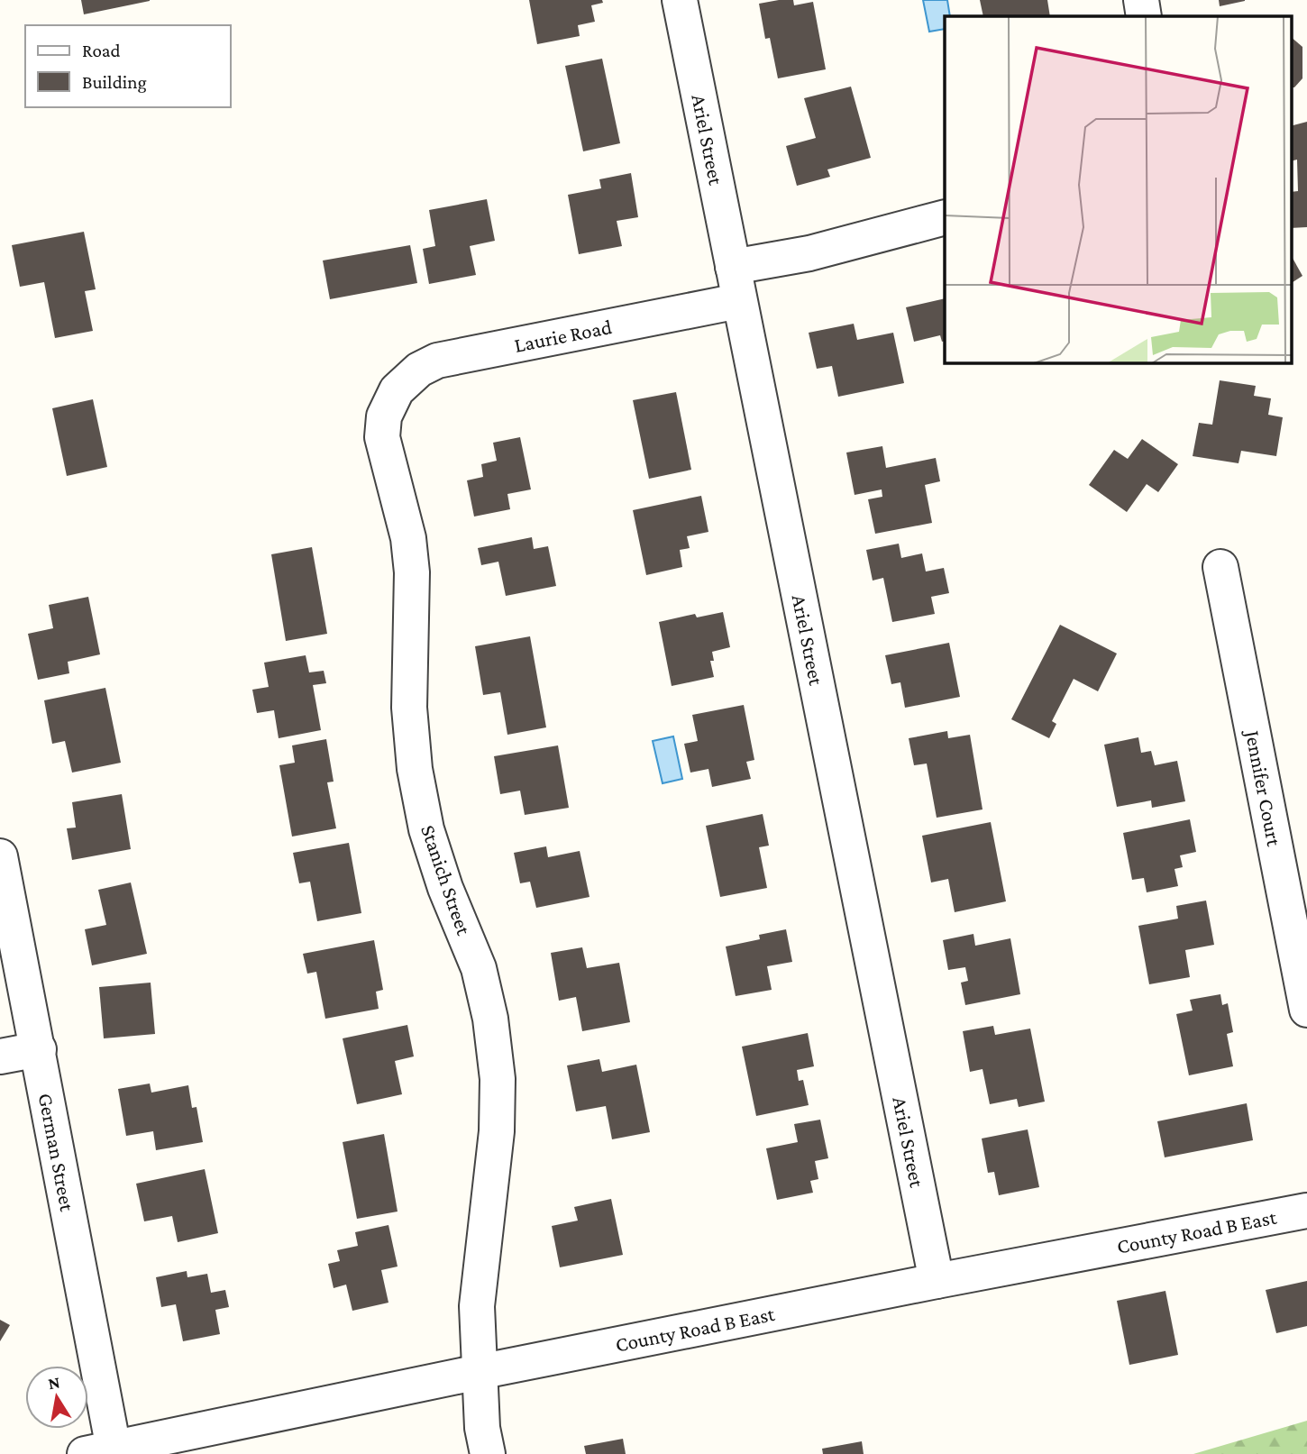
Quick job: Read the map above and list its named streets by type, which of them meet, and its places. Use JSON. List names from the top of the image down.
{
  "streets": {
    "street": [
      "Ariel Street",
      "Laurie Road",
      "Jennifer Court",
      "Stanich Street",
      "German Street",
      "County Road B East"
    ]
  },
  "crossings": [
    ["Ariel Street", "Laurie Road"],
    ["Ariel Street", "County Road B East"],
    ["Laurie Road", "Stanich Street"],
    ["Stanich Street", "County Road B East"],
    ["German Street", "County Road B East"]
  ],
  "legend": ["Road", "Building"],
  "north": "top"
}
